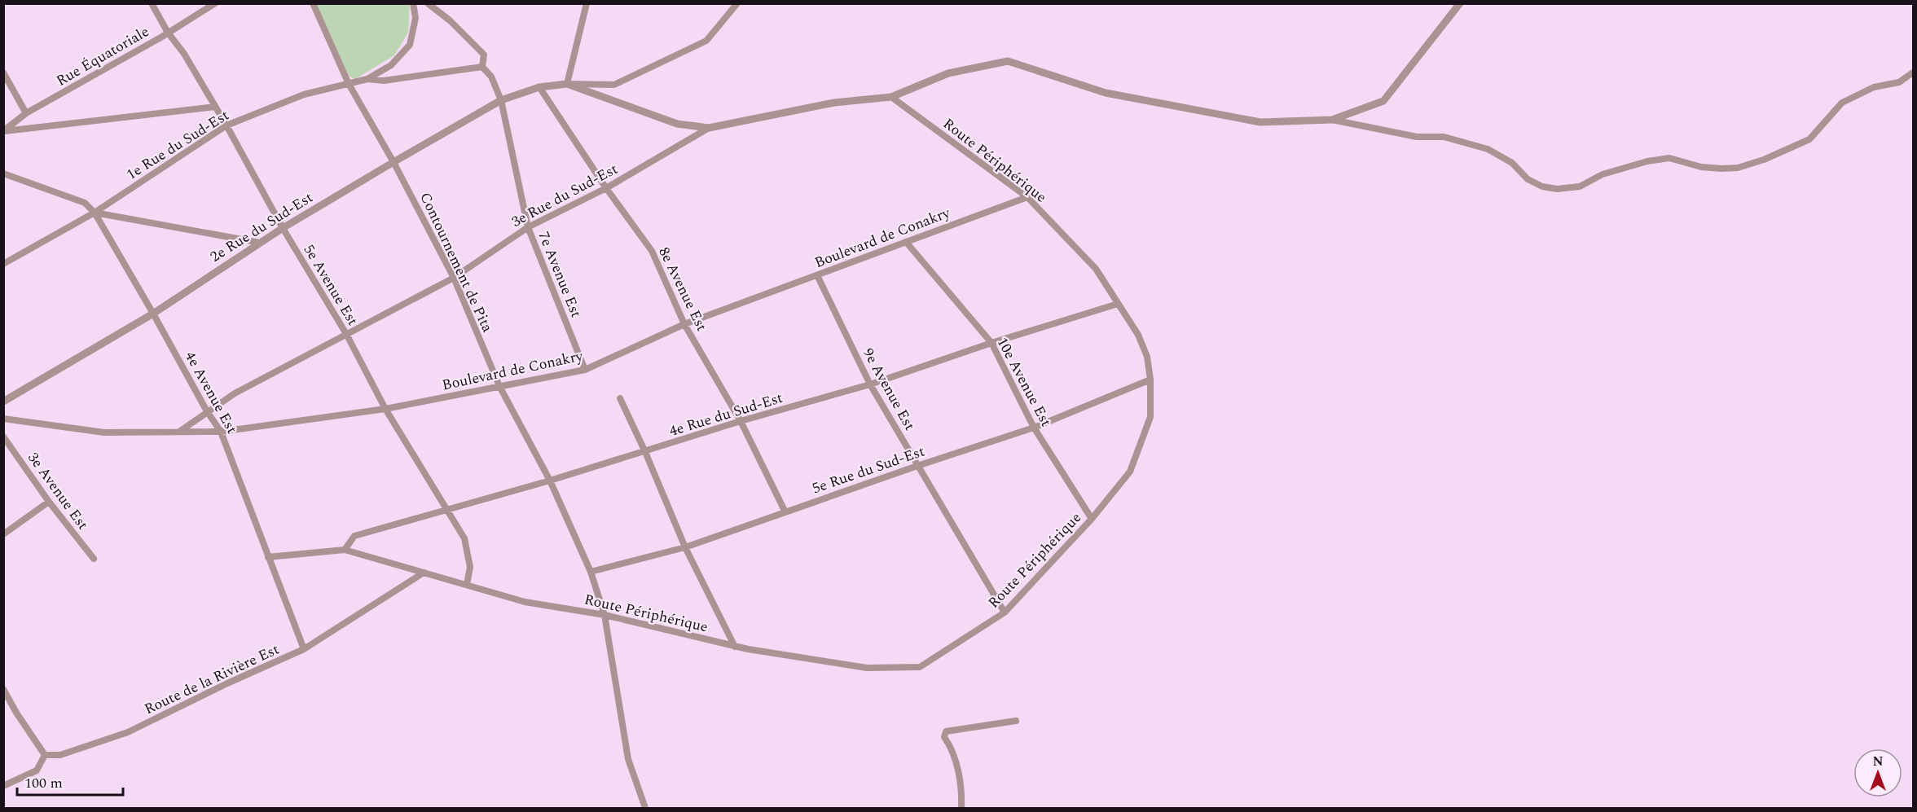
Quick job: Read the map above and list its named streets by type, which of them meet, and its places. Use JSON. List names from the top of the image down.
{
  "streets": {
    "street": [
      "Rue Équatoriale",
      "1e Rue du Sud-Est",
      "Route Périphérique",
      "3e Rue du Sud-Est",
      "2e Rue du Sud-Est",
      "Boulevard de Conakry",
      "Contournement de Pita",
      "7e Avenue Est",
      "5e Avenue Est",
      "8e Avenue Est",
      "10e Avenue Est",
      "9e Avenue Est",
      "4e Avenue Est",
      "4e Rue du Sud-Est",
      "5e Rue du Sud-Est",
      "3e Avenue Est",
      "Route de la Rivière Est"
    ]
  },
  "crossings": [
    ["Rue Équatoriale", "5e Avenue Est"],
    ["1e Rue du Sud-Est", "Contournement de Pita"],
    ["1e Rue du Sud-Est", "5e Avenue Est"],
    ["1e Rue du Sud-Est", "4e Avenue Est"],
    ["Route Périphérique", "Boulevard de Conakry"],
    ["Route Périphérique", "Contournement de Pita"],
    ["Route Périphérique", "5e Avenue Est"],
    ["Route Périphérique", "10e Avenue Est"],
    ["Route Périphérique", "9e Avenue Est"],
    ["Route Périphérique", "4e Avenue Est"],
    ["Route Périphérique", "4e Rue du Sud-Est"],
    ["Route Périphérique", "5e Rue du Sud-Est"],
    ["Route Périphérique", "Route de la Rivière Est"],
    ["3e Rue du Sud-Est", "Boulevard de Conakry"],
    ["3e Rue du Sud-Est", "Contournement de Pita"],
    ["3e Rue du Sud-Est", "7e Avenue Est"],
    ["3e Rue du Sud-Est", "5e Avenue Est"],
    ["3e Rue du Sud-Est", "8e Avenue Est"],
    ["3e Rue du Sud-Est", "4e Avenue Est"],
    ["2e Rue du Sud-Est", "Contournement de Pita"],
    ["2e Rue du Sud-Est", "7e Avenue Est"],
    ["2e Rue du Sud-Est", "5e Avenue Est"],
    ["2e Rue du Sud-Est", "8e Avenue Est"],
    ["2e Rue du Sud-Est", "4e Avenue Est"],
    ["Boulevard de Conakry", "Contournement de Pita"],
    ["Boulevard de Conakry", "7e Avenue Est"],
    ["Boulevard de Conakry", "5e Avenue Est"],
    ["Boulevard de Conakry", "8e Avenue Est"],
    ["Boulevard de Conakry", "10e Avenue Est"],
    ["Boulevard de Conakry", "9e Avenue Est"],
    ["Boulevard de Conakry", "4e Avenue Est"],
    ["Contournement de Pita", "4e Rue du Sud-Est"],
    ["Contournement de Pita", "5e Rue du Sud-Est"],
    ["5e Avenue Est", "4e Rue du Sud-Est"],
    ["8e Avenue Est", "4e Rue du Sud-Est"],
    ["8e Avenue Est", "5e Rue du Sud-Est"],
    ["10e Avenue Est", "4e Rue du Sud-Est"],
    ["10e Avenue Est", "5e Rue du Sud-Est"],
    ["9e Avenue Est", "4e Rue du Sud-Est"],
    ["9e Avenue Est", "5e Rue du Sud-Est"],
    ["4e Avenue Est", "Route de la Rivière Est"]
  ],
  "scale_bar": "100 m",
  "north": "top"
}
